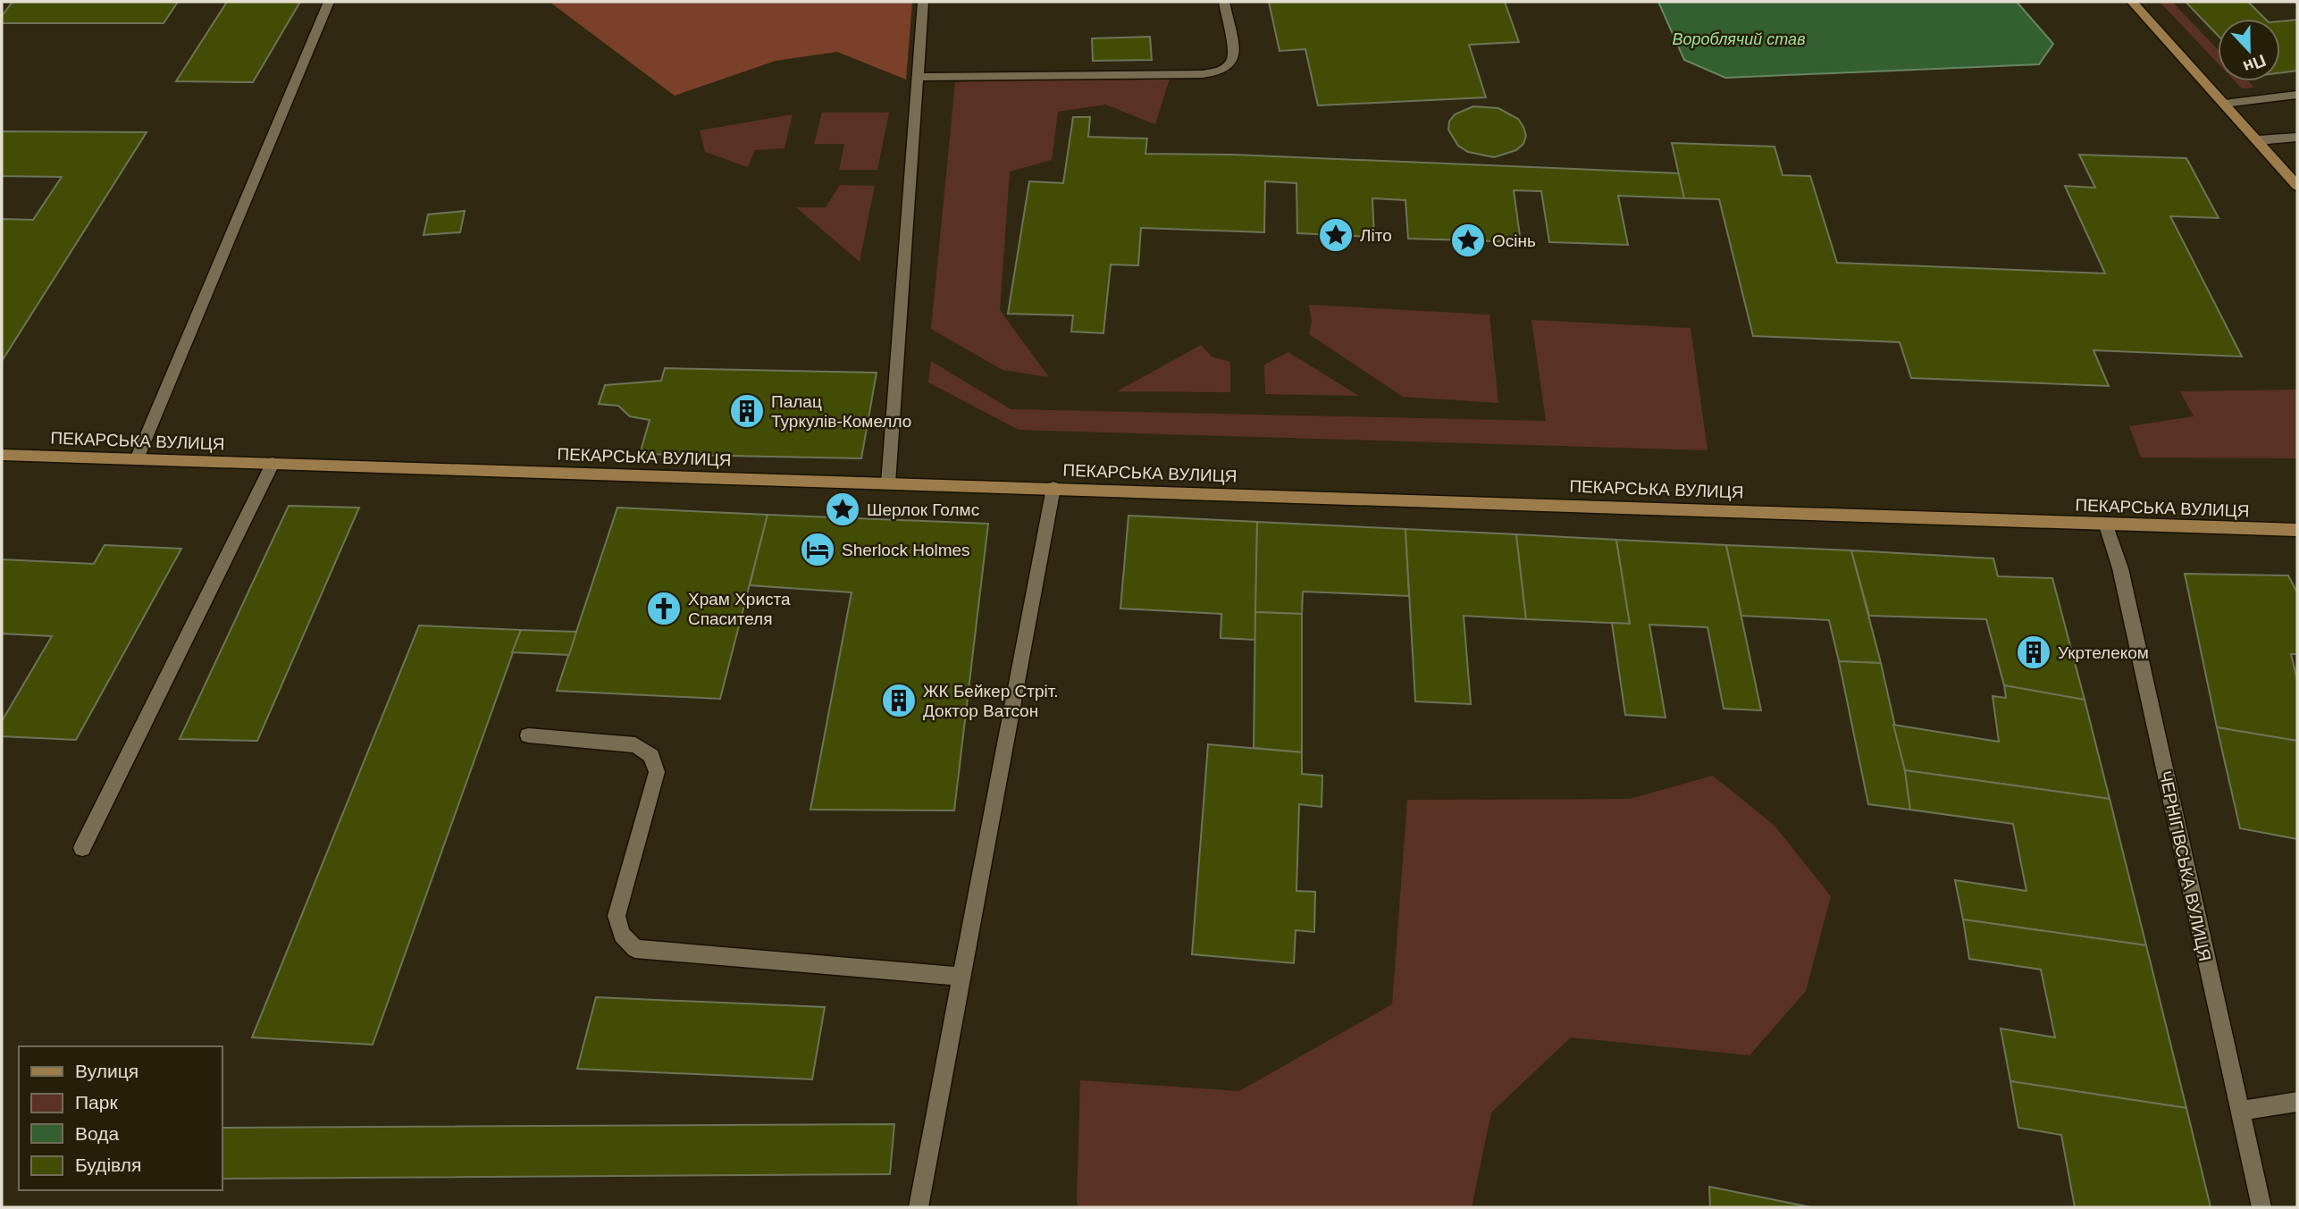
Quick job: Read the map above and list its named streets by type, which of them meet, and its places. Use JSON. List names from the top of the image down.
{
  "streets": {
    "street": ["ПЕКАРСЬКА ВУЛИЦЯ", "ЧЕРНІГІВСЬКА ВУЛИЦЯ"]
  },
  "crossings": [
    ["ПЕКАРСЬКА ВУЛИЦЯ", "ЧЕРНІГІВСЬКА ВУЛИЦЯ"]
  ],
  "water": ["Вороблячий став"],
  "places": {
    "place": ["Літо", "Осінь", "Шерлок Голмс"],
    "building": ["Палац Туркулів-Комелло", "Укртелеком", "ЖК Бейкер Стріт. Доктор Ватсон"],
    "hotel": ["Sherlock Holmes"],
    "church": ["Храм Христа Спасителя"]
  },
  "legend": [
    "Вулиця",
    "Парк",
    "Вода",
    "Будівля"
  ],
  "north": "bottom"
}
